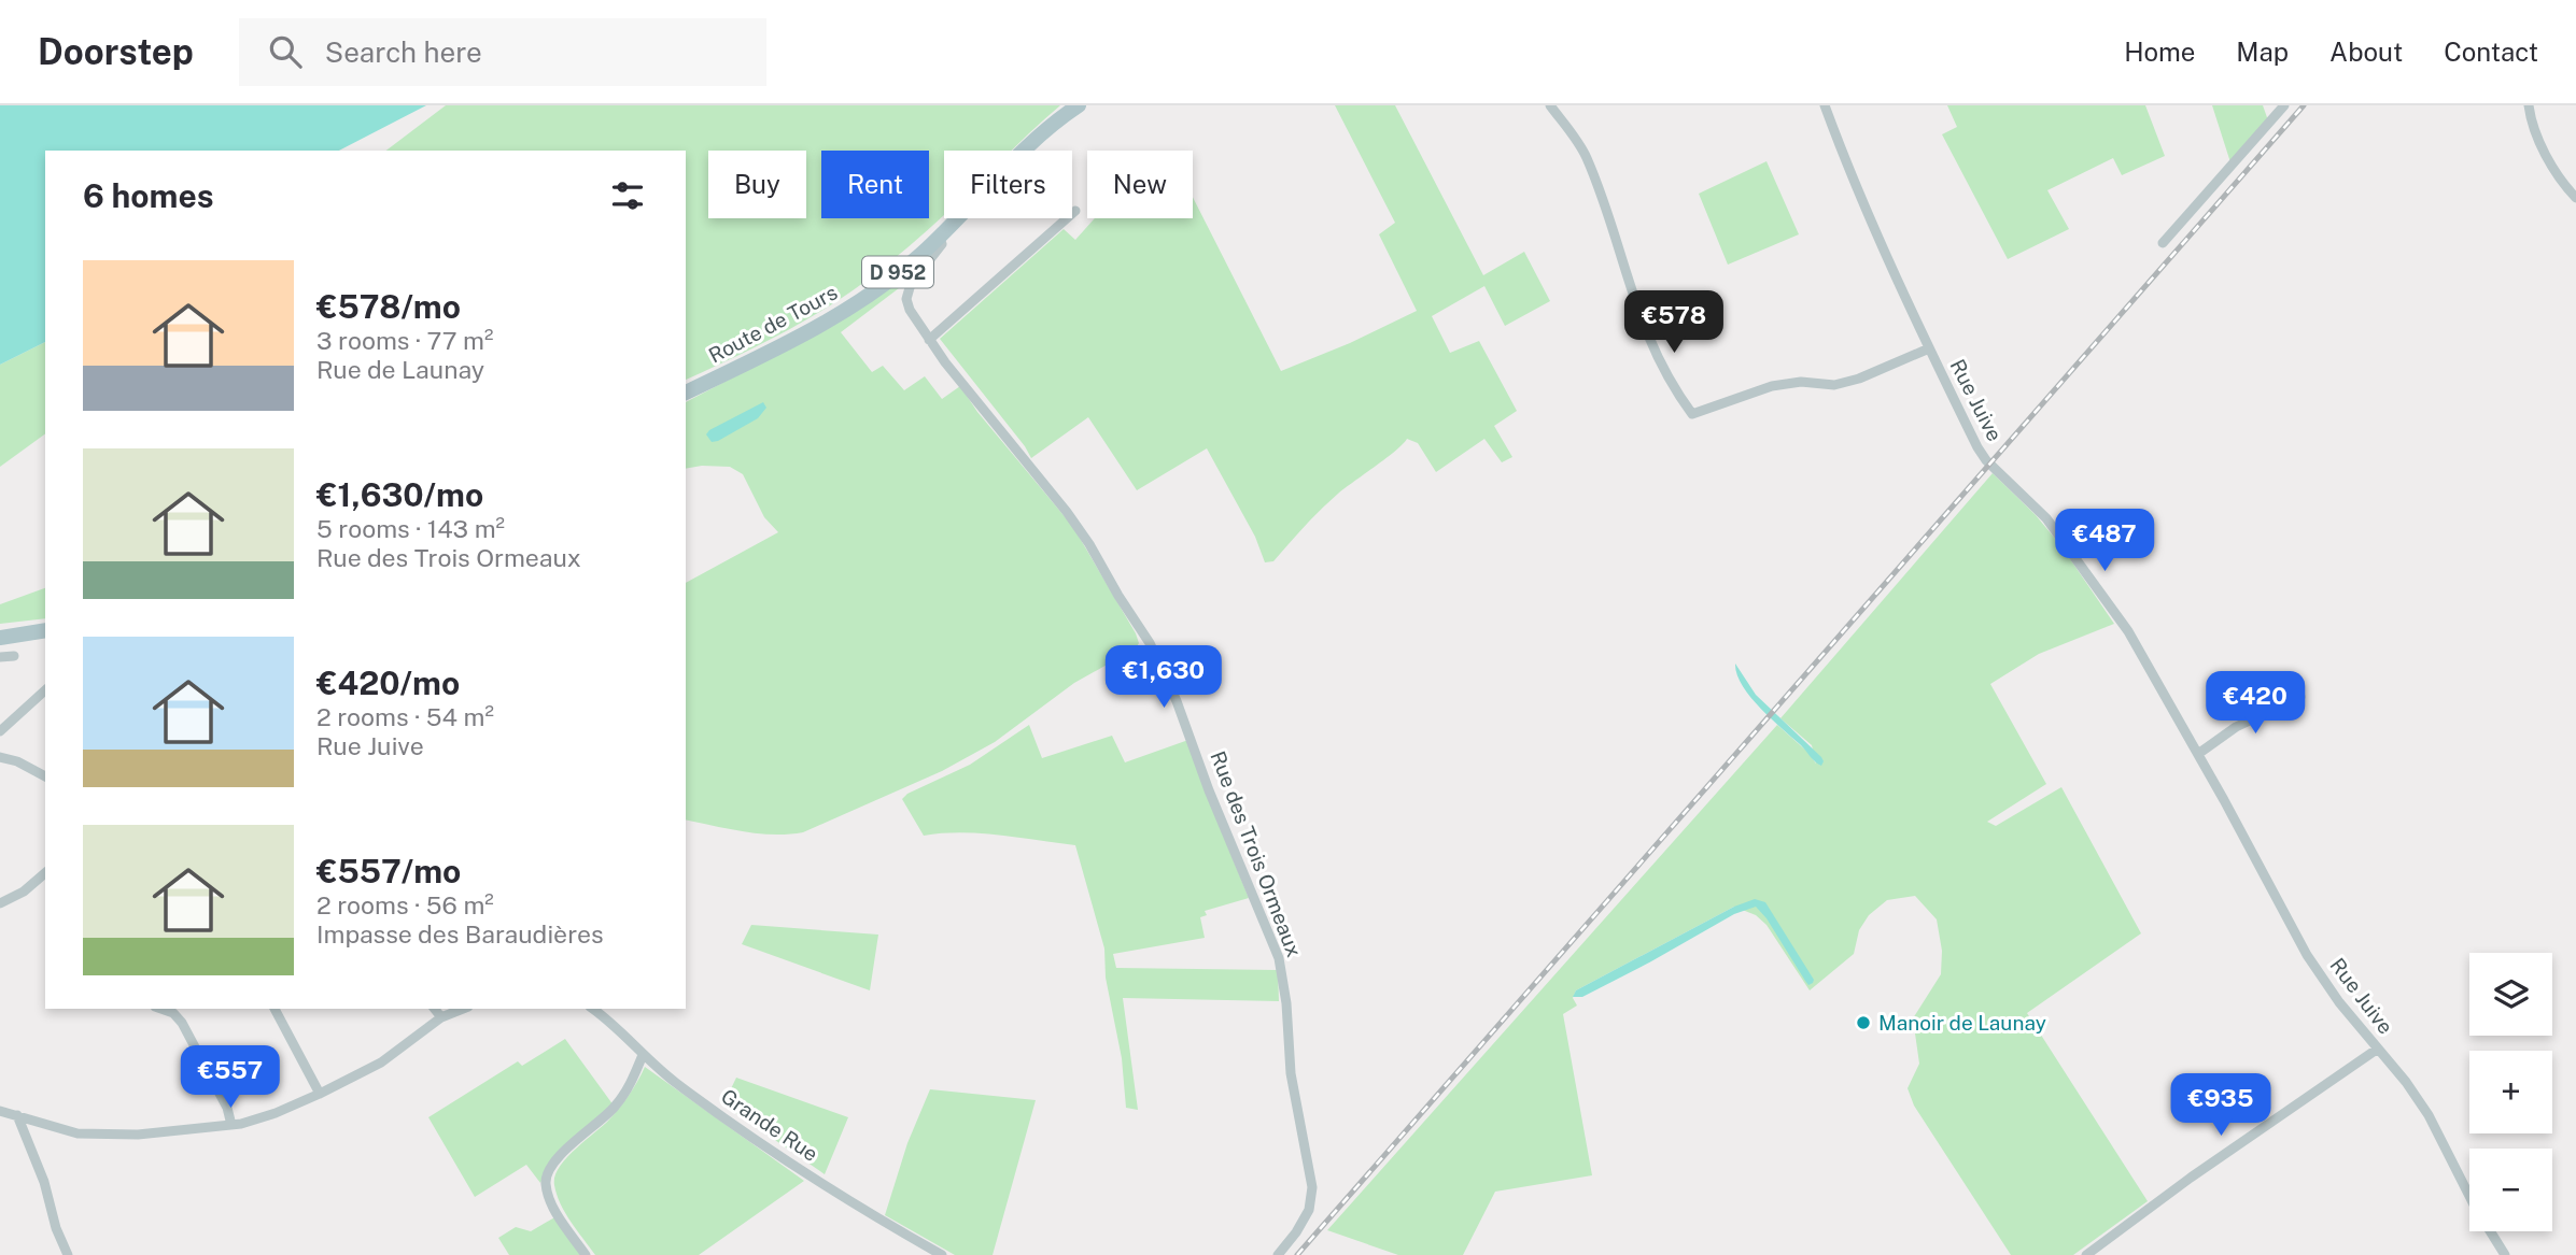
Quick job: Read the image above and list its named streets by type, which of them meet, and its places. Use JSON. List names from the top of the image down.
{
  "streets": {
    "main road": ["D 952", "Route de Tours"],
    "street": ["Rue Juive", "Rue des Trois Ormeaux", "Grande Rue"]
  },
  "crossings": [
    ["Route de Tours", "Rue des Trois Ormeaux"]
  ],
  "places": ["Manoir de Launay"],
  "page": {
    "header": "Doorstep",
    "search": "Search here",
    "nav": [
      "Home",
      "Map",
      "About",
      "Contact"
    ],
    "chip": [
      "Buy",
      "Rent",
      "Filters",
      "New"
    ],
    "heading": "6 homes",
    "list": [
      {
        "name": "€578/mo",
        "note": "3 rooms · 77 m² · Rue de Launay"
      },
      {
        "name": "€1,630/mo",
        "note": "5 rooms · 143 m² · Rue des Trois Ormeaux"
      },
      {
        "name": "€420/mo",
        "note": "2 rooms · 54 m² · Rue Juive"
      },
      {
        "name": "€557/mo",
        "note": "2 rooms · 56 m² · Impasse des Baraudières"
      }
    ],
    "price": [
      "€578",
      "€487",
      "€1,630",
      "€420",
      "€557",
      "€935"
    ],
    "map_buttons": ["+", "−"]
  }
}
